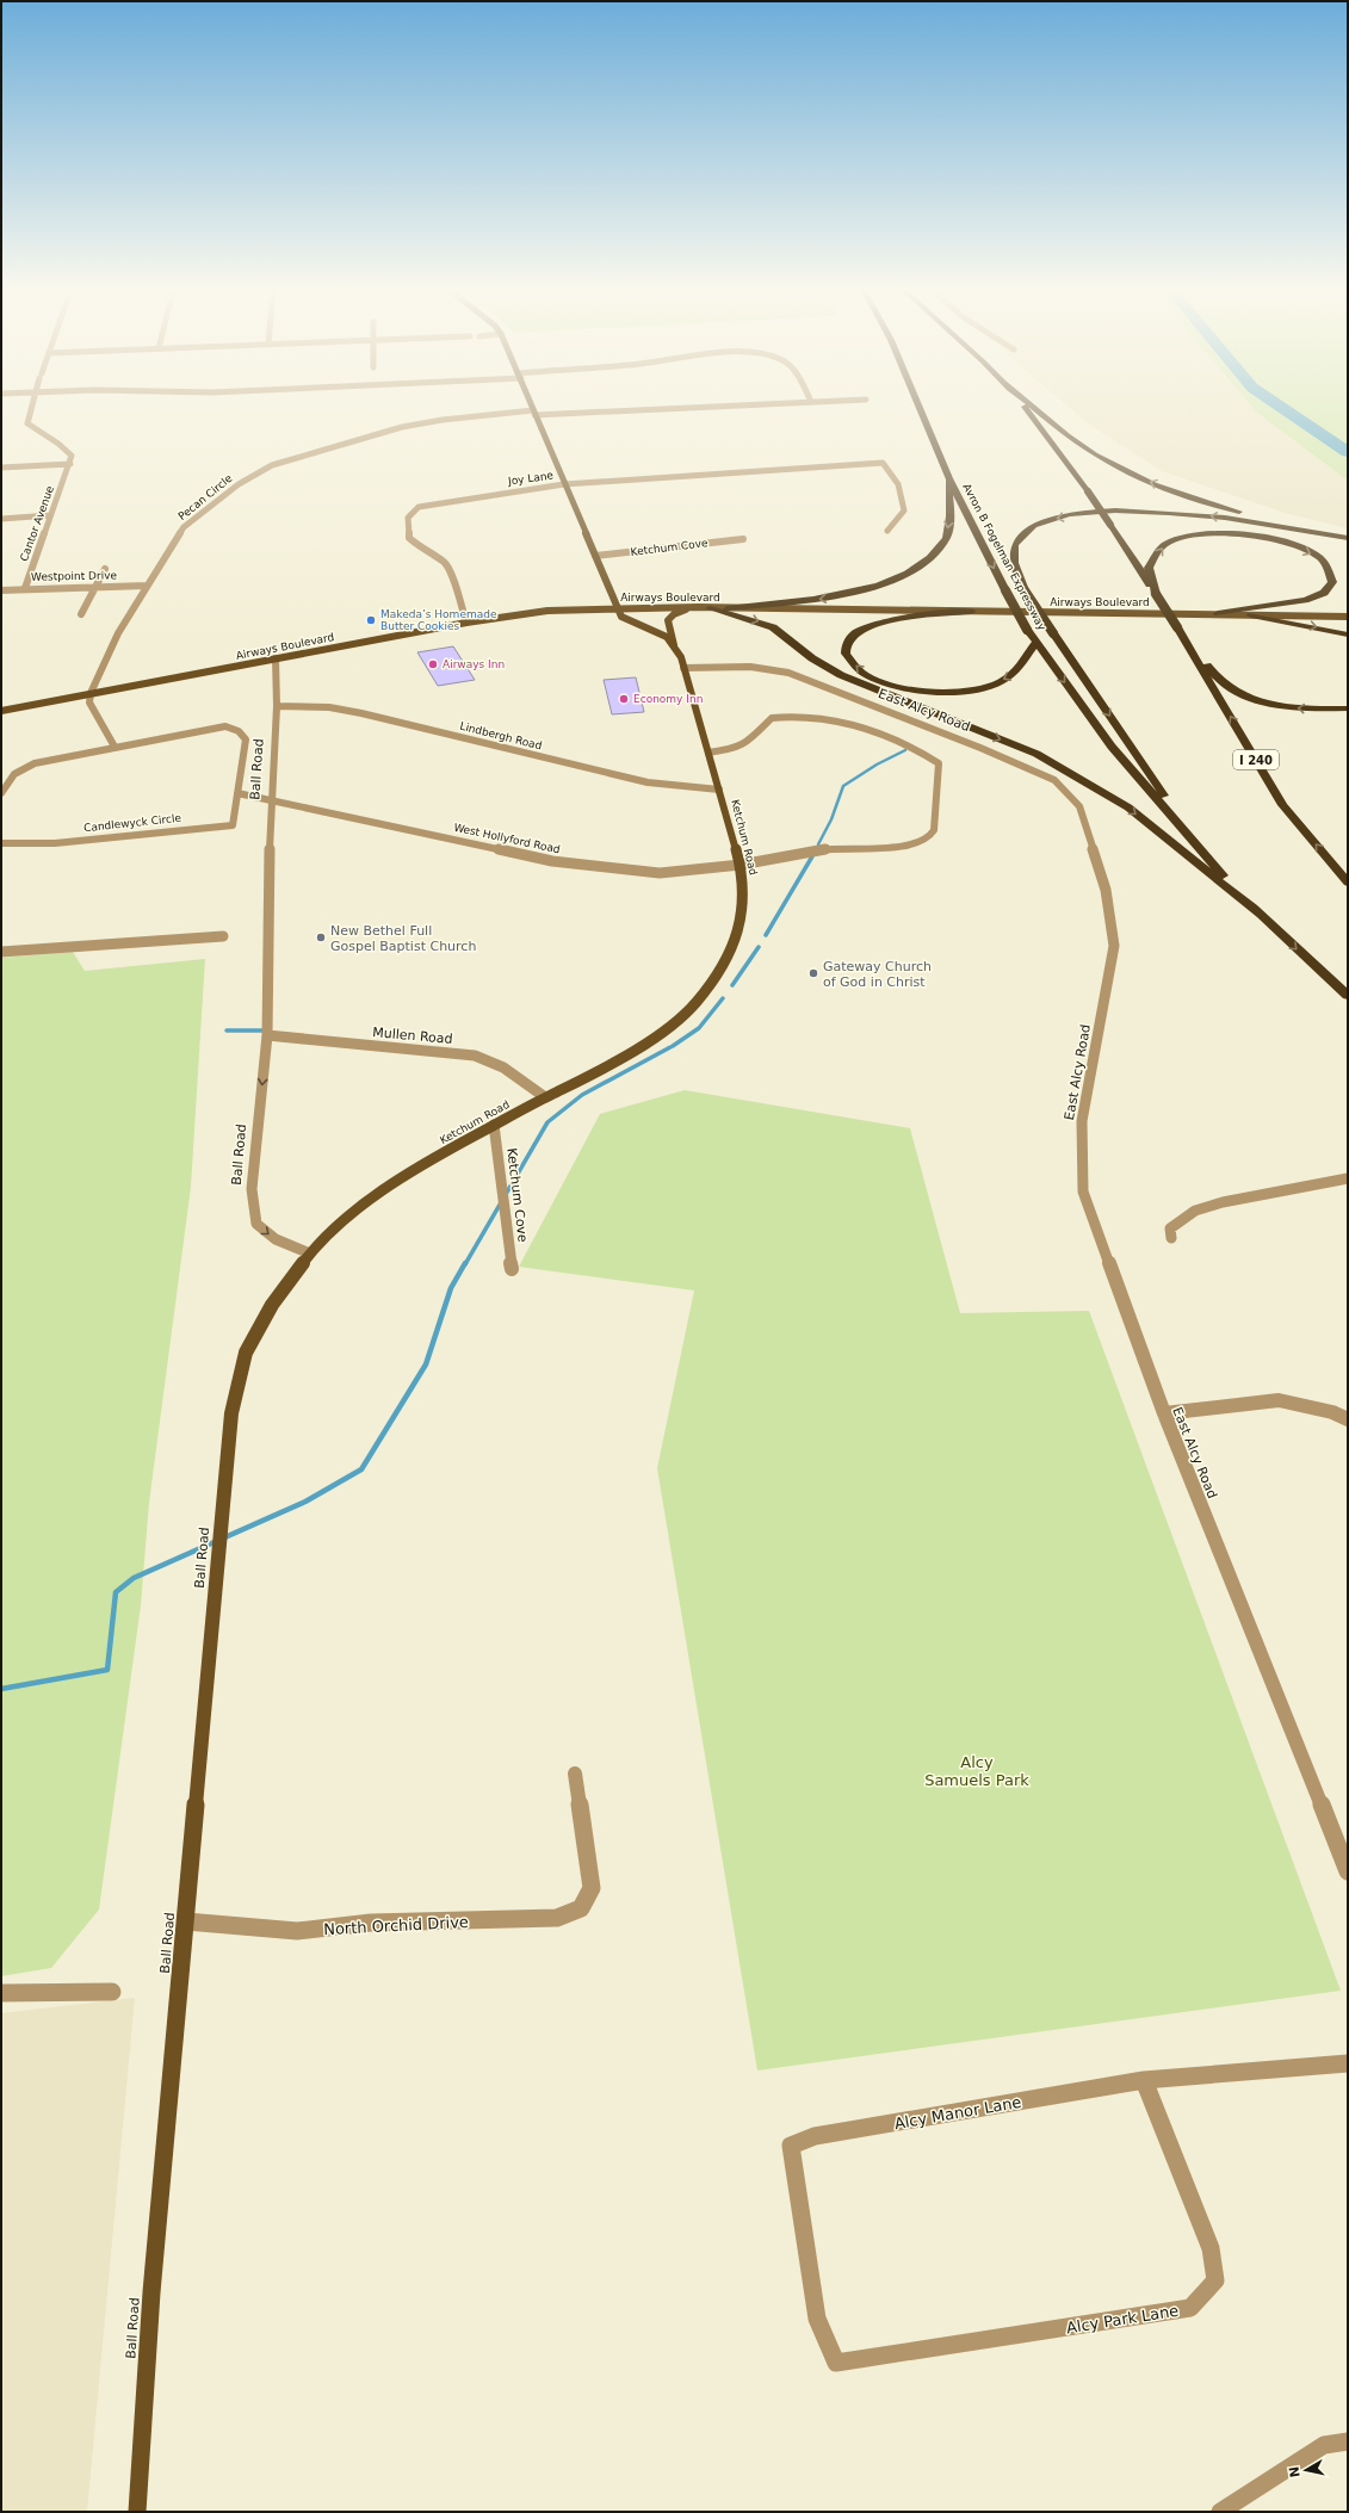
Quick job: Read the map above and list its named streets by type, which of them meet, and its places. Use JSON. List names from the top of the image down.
{
  "streets": {
    "highway": ["Avron B Fogelman Expressway", "I 240"],
    "main road": ["Airways Boulevard", "Ball Road", "Ketchum Road"],
    "street": [
      "Joy Lane",
      "Pecan Circle",
      "Cantor Avenue",
      "Ketchum Cove",
      "Westpoint Drive",
      "East Alcy Road",
      "Lindbergh Road",
      "Candlewyck Circle",
      "West Hollyford Road",
      "Mullen Road",
      "North Orchid Drive",
      "Alcy Manor Lane",
      "Alcy Park Lane"
    ]
  },
  "crossings": [
    ["Joy Lane", "Airways Boulevard"],
    ["Pecan Circle", "Westpoint Drive"],
    ["Pecan Circle", "Airways Boulevard"],
    ["Cantor Avenue", "Westpoint Drive"],
    ["Ketchum Cove", "Ketchum Road"],
    ["Airways Boulevard", "Ball Road"],
    ["Airways Boulevard", "Ketchum Road"],
    ["East Alcy Road", "Ketchum Road"],
    ["Lindbergh Road", "Ball Road"],
    ["Lindbergh Road", "Ketchum Road"],
    ["Ball Road", "Ketchum Road"],
    ["Ball Road", "West Hollyford Road"],
    ["Ball Road", "Mullen Road"],
    ["Ball Road", "North Orchid Drive"],
    ["Ketchum Road", "West Hollyford Road"],
    ["Ketchum Road", "Mullen Road"],
    ["Alcy Manor Lane", "Alcy Park Lane"]
  ],
  "parks": ["Alcy Samuels Park"],
  "places": [
    "Makeda’s Homemade Butter Cookies",
    "Airways Inn",
    "Economy Inn",
    "New Bethel Full Gospel Baptist Church",
    "Gateway Church of God in Christ"
  ],
  "north": "left"
}
